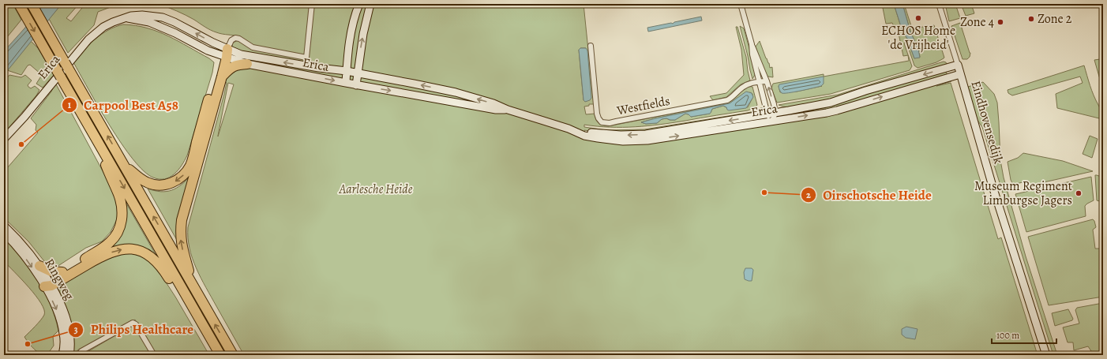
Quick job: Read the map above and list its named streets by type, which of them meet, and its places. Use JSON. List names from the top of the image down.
{
  "streets": {
    "street": [
      "Erica",
      "Westfields",
      "Eindhovensedijk",
      "Ringweg"
    ]
  },
  "crossings": [
    ["Erica", "Eindhovensedijk"]
  ],
  "parks": ["Aarlesche Heide"],
  "places": [
    "ECHOS Home 'de Vrijheid'",
    "Zone 2",
    "Zone 4",
    "Carpool Best A58",
    "Oirschotsche Heide",
    "Museum Regiment Limburgse Jagers",
    "Philips Healthcare"
  ],
  "scale_bar": "100 m"
}
